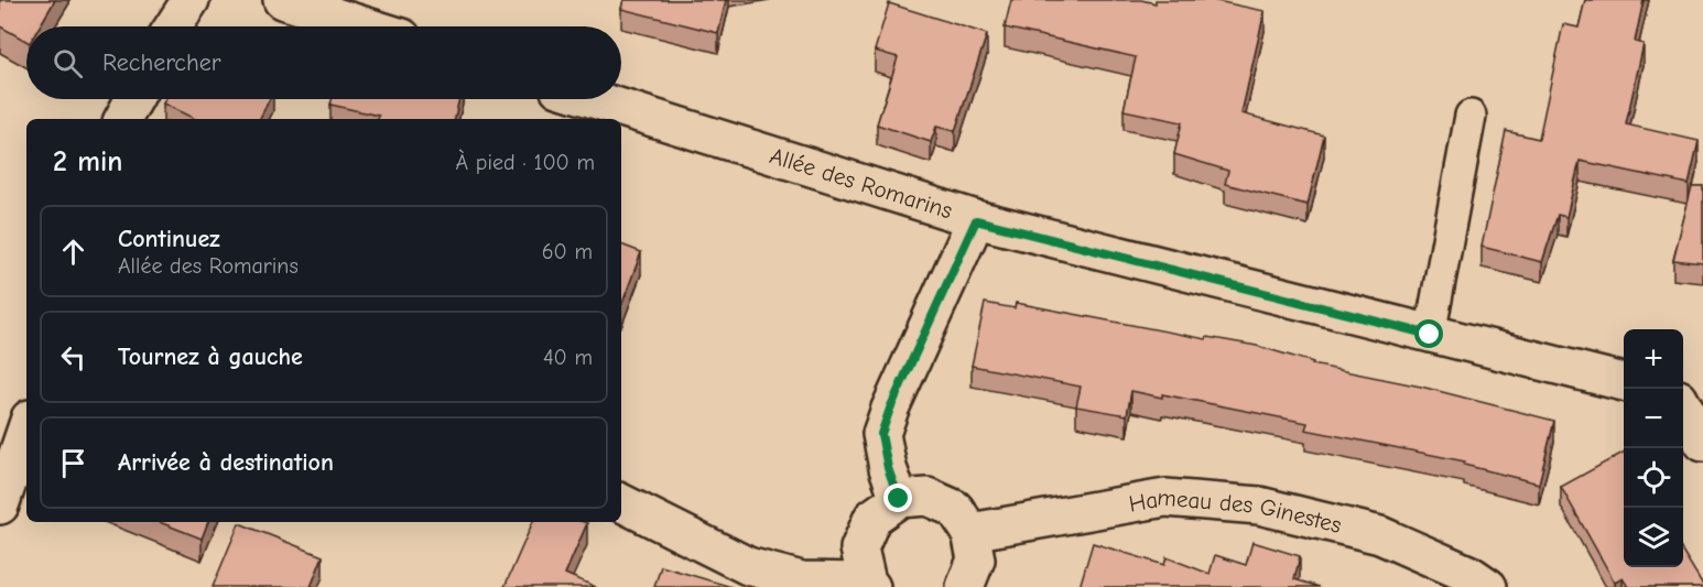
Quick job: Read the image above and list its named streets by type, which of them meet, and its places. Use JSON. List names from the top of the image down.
{
  "streets": {
    "street": ["Allée des Romarins", "Hameau des Ginestes"]
  },
  "page": {
    "search": "Rechercher",
    "heading": ["2 min", "À pied · 100 m"],
    "list": [
      ["Continuez", "Allée des Romarins", "60 m"],
      ["Tournez à gauche", "40 m"],
      "Arrivée à destination"
    ],
    "map_buttons": ["+", "−"]
  }
}
